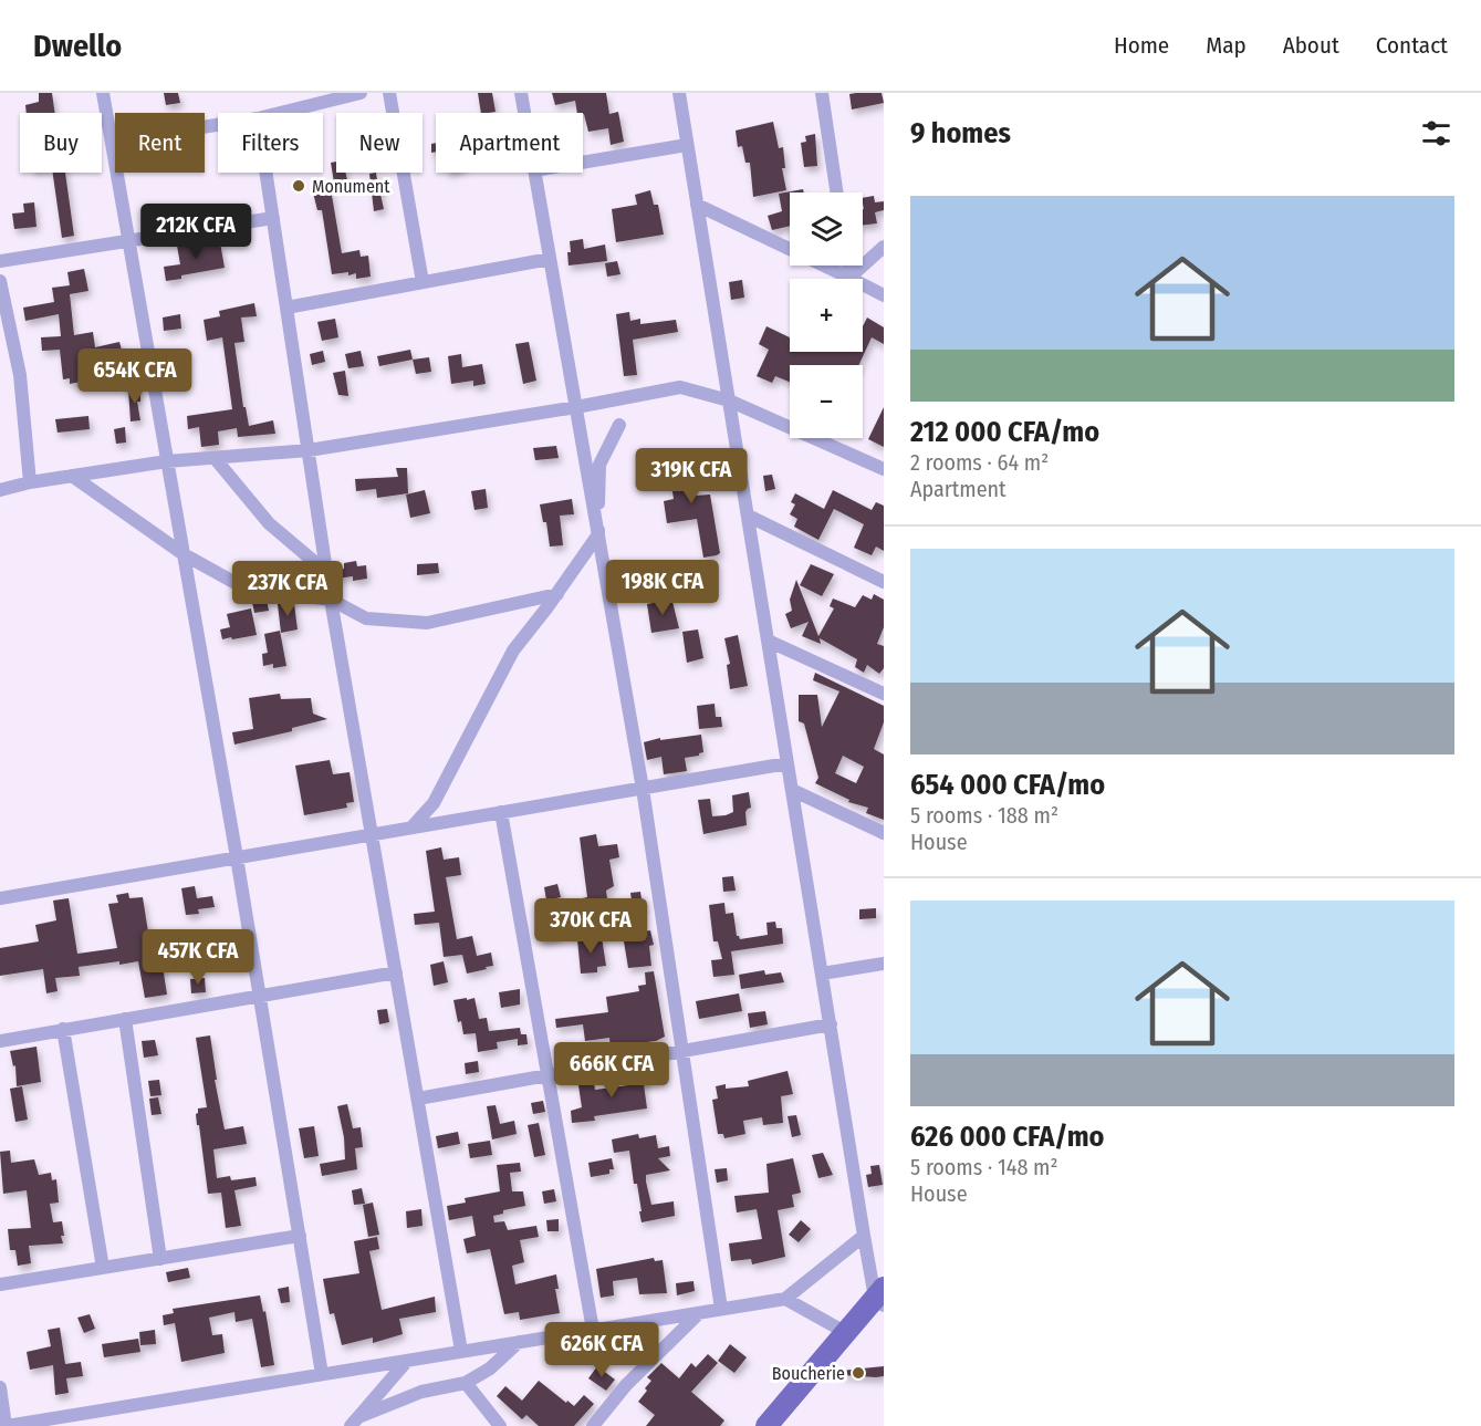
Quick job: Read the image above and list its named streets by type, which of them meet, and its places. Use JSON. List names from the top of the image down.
{
  "places": ["Monument", "Boucherie"],
  "page": {
    "header": "Dwello",
    "nav": [
      "Home",
      "Map",
      "About",
      "Contact"
    ],
    "heading": "9 homes",
    "chip": [
      "Buy",
      "Rent",
      "Filters",
      "New",
      "Apartment"
    ],
    "list": [
      {
        "name": "212 000 CFA/mo",
        "note": "2 rooms · 64 m² · Apartment"
      },
      {
        "name": "654 000 CFA/mo",
        "note": "5 rooms · 188 m² · House"
      },
      {
        "name": "626 000 CFA/mo",
        "note": "5 rooms · 148 m² · House"
      }
    ],
    "map_buttons": ["+", "−"],
    "price": [
      "212K CFA",
      "654K CFA",
      "319K CFA",
      "198K CFA",
      "237K CFA",
      "370K CFA",
      "457K CFA",
      "666K CFA",
      "626K CFA"
    ]
  }
}
